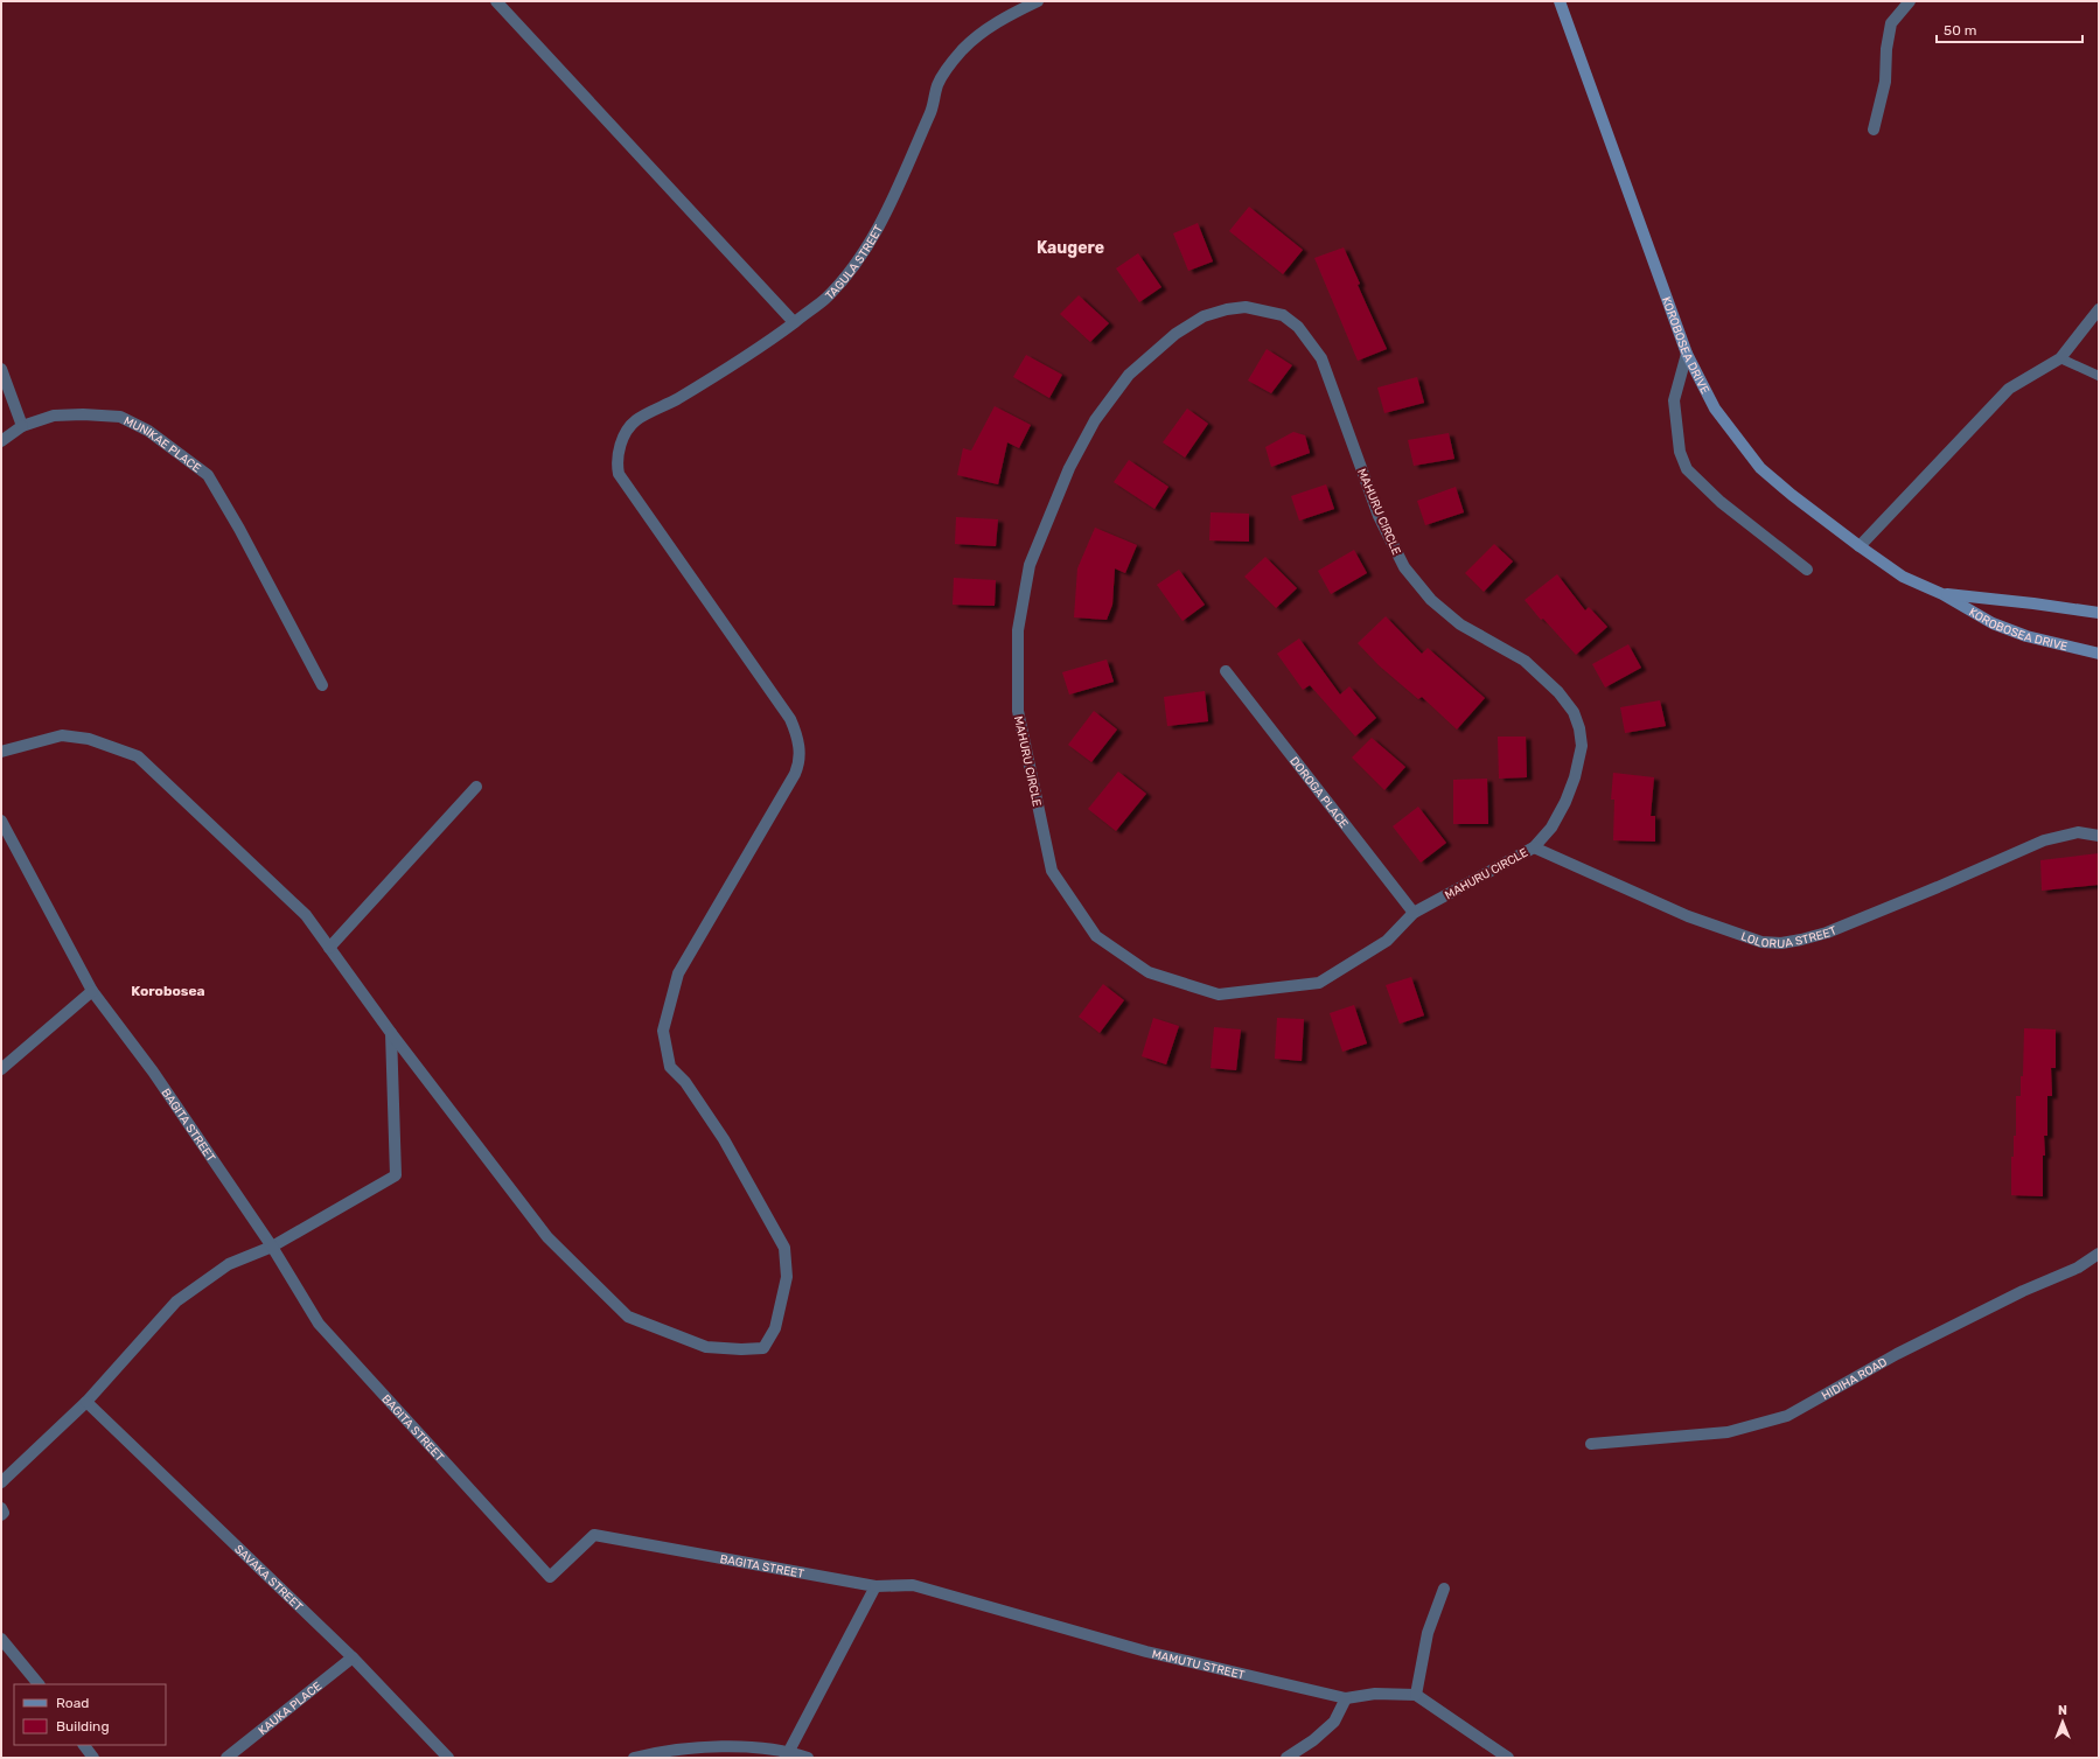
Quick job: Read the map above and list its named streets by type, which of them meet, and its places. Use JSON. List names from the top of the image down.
{
  "streets": {
    "main road": ["KOROBOSEA DRIVE"],
    "street": [
      "TAGULA STREET",
      "MUNIKAE PLACE",
      "MAHURU CIRCLE",
      "DOROGA PLACE",
      "LOLORUA STREET",
      "BAGITA STREET",
      "HIDIHA ROAD",
      "SAVAKA STREET",
      "MAMUTU STREET",
      "KAUKA PLACE"
    ]
  },
  "crossings": [
    ["MAHURU CIRCLE", "DOROGA PLACE"],
    ["MAHURU CIRCLE", "LOLORUA STREET"],
    ["BAGITA STREET", "MAMUTU STREET"],
    ["SAVAKA STREET", "KAUKA PLACE"]
  ],
  "districts": ["Kaugere", "Korobosea"],
  "legend": ["Road", "Building"],
  "scale_bar": "50 m",
  "north": "top"
}
